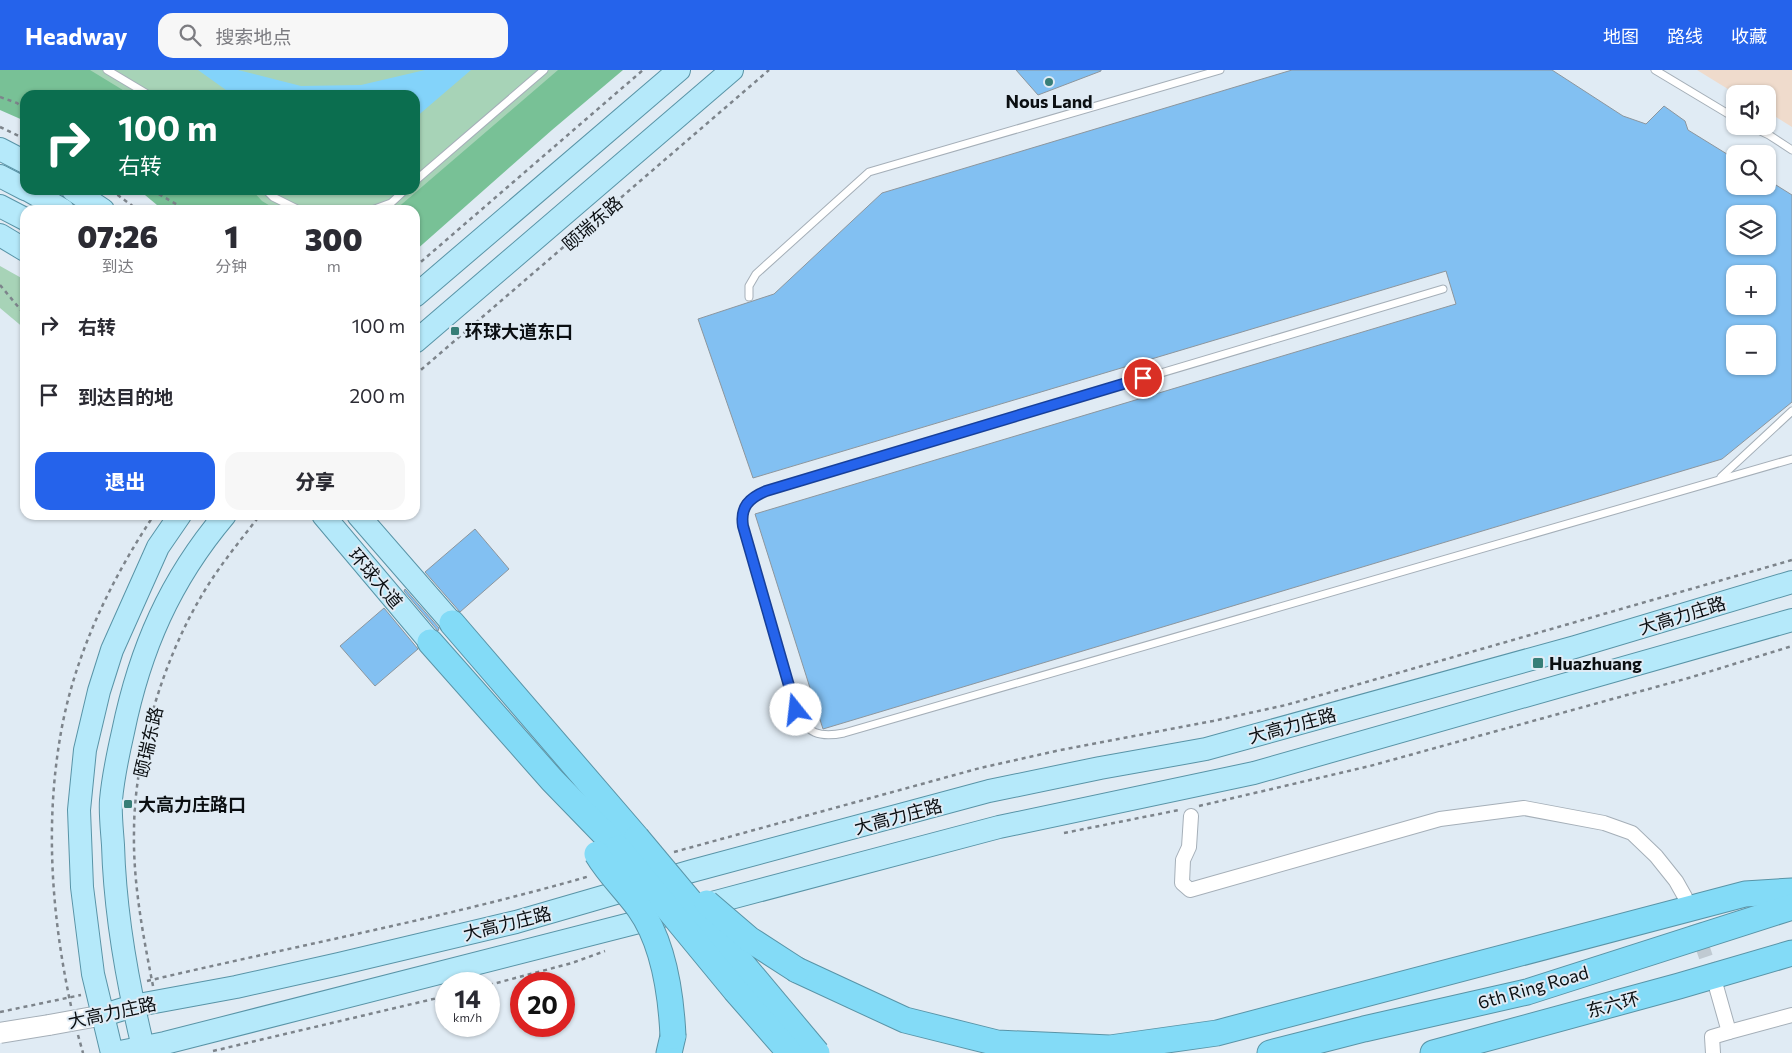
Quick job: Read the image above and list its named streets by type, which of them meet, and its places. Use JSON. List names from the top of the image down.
{
  "streets": {
    "highway": ["6th Ring Road", "东六环"],
    "main road": ["颐瑞东路", "环球大道", "大高力庄路"]
  },
  "crossings": [
    ["颐瑞东路", "大高力庄路"]
  ],
  "places": {
    "other": ["Nous Land"],
    "transit": ["环球大道东口", "Huazhuang", "大高力庄路口"]
  },
  "page": {
    "header": "Headway",
    "search": "搜索地点",
    "nav": ["地图", "路线", "收藏"],
    "map_buttons": ["+", "−"],
    "turn": ["100 m", "右转"],
    "eta": [
      "07:26",
      "到达",
      "1",
      "分钟",
      "300",
      "m"
    ],
    "list": [
      {
        "name": "右转",
        "value": "100 m"
      },
      {
        "name": "到达目的地",
        "value": "200 m"
      }
    ],
    "buttons": ["退出", "分享"],
    "speed": "14 km/h",
    "limit": "20"
  }
}
